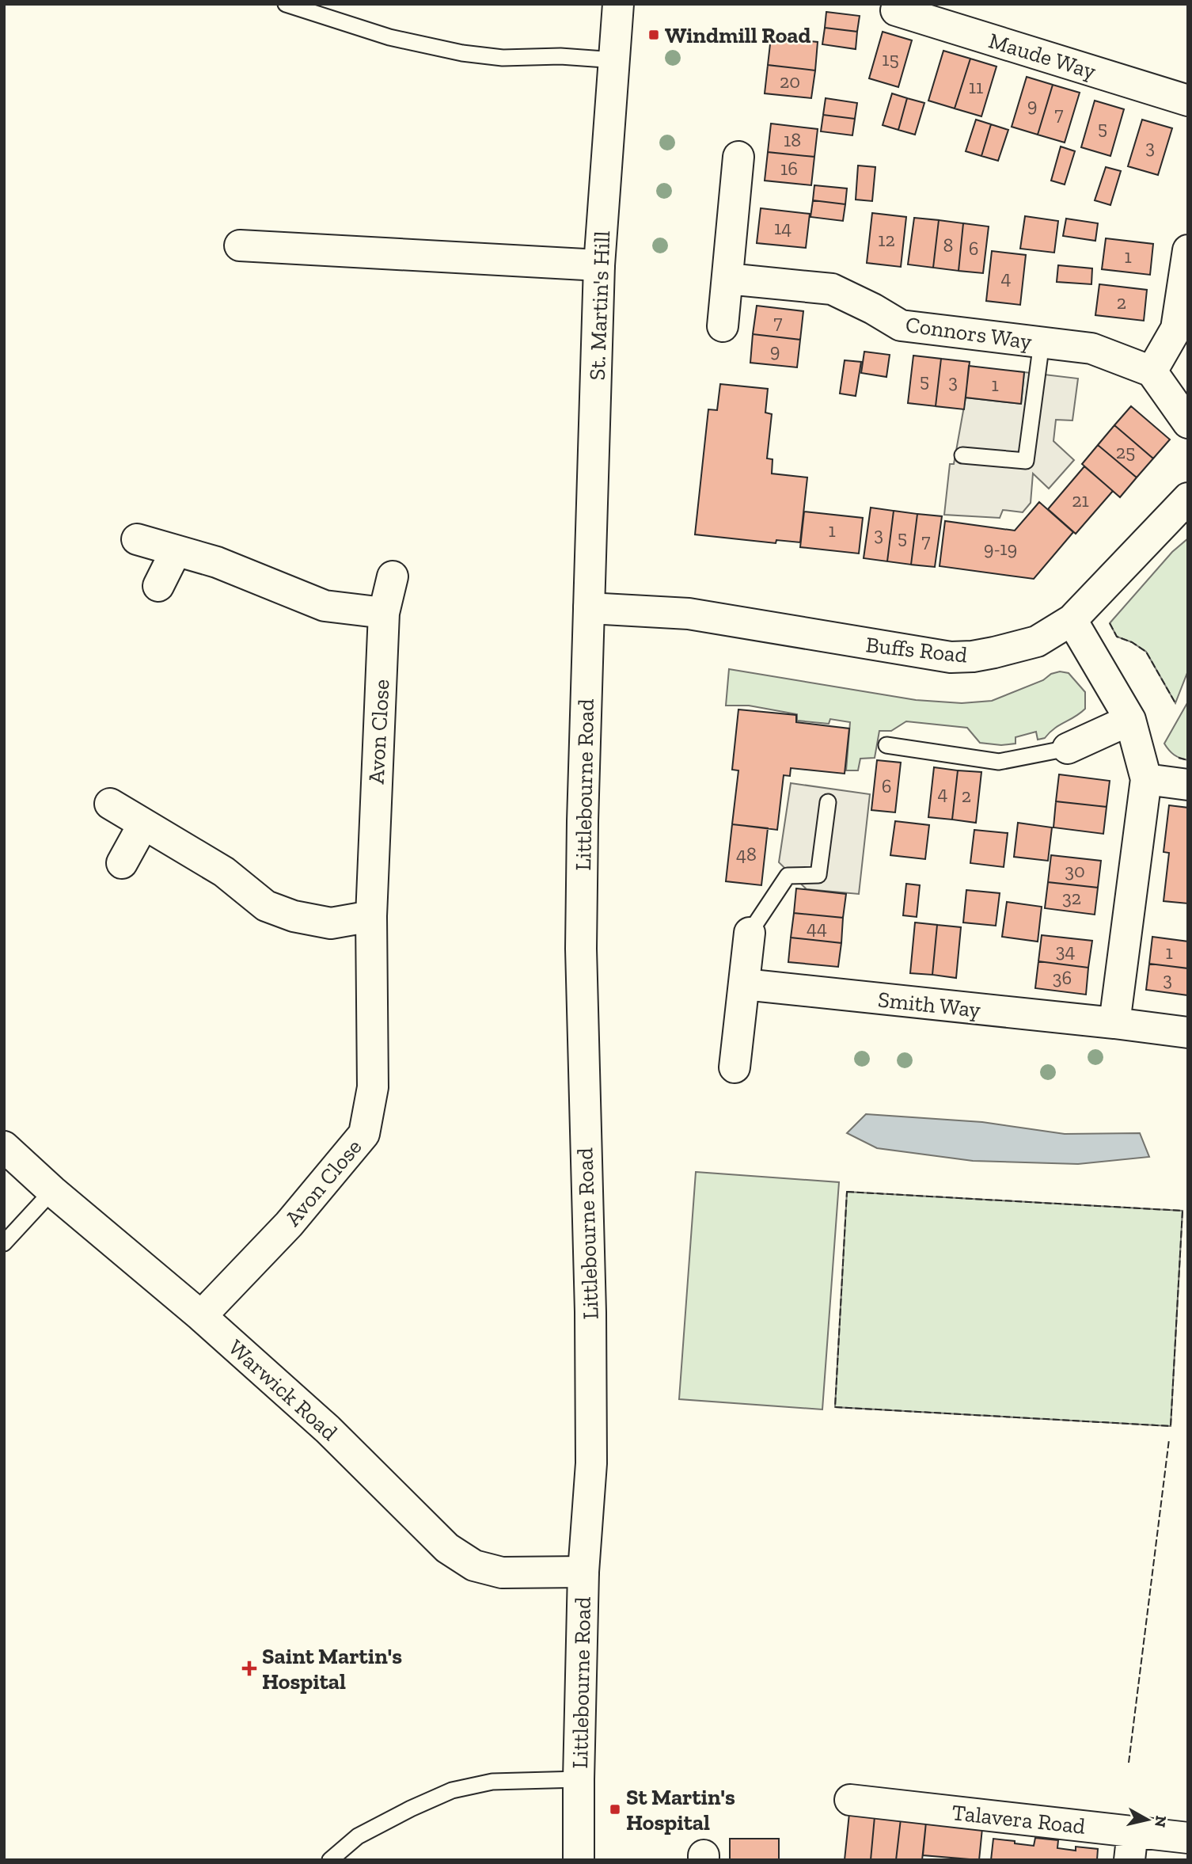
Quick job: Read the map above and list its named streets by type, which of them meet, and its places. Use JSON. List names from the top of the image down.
{
  "streets": {
    "street": [
      "Maude Way",
      "St. Martin's Hill",
      "Connors Way",
      "Buffs Road",
      "Avon Close",
      "Littlebourne Road",
      "Smith Way",
      "Warwick Road",
      "Talavera Road"
    ]
  },
  "crossings": [
    ["St. Martin's Hill", "Buffs Road"],
    ["St. Martin's Hill", "Littlebourne Road"],
    ["Buffs Road", "Littlebourne Road"],
    ["Avon Close", "Warwick Road"],
    ["Littlebourne Road", "Warwick Road"]
  ],
  "places": {
    "transit": ["Windmill Road", "St Martin's Hospital"],
    "health": ["Saint Martin's Hospital"]
  },
  "house_numbers": [
    "15",
    "20",
    "11",
    "9",
    "7",
    "5",
    "18",
    "3",
    "16",
    "14",
    "12",
    "8",
    "6",
    "1",
    "4",
    "2",
    "7",
    "9",
    "5",
    "3",
    "1",
    "25",
    "21",
    "1",
    "3",
    "5",
    "7",
    "9-19",
    "6",
    "4",
    "2",
    "48",
    "30",
    "32",
    "44",
    "34",
    "1",
    "36",
    "3"
  ],
  "north": "right"
}
